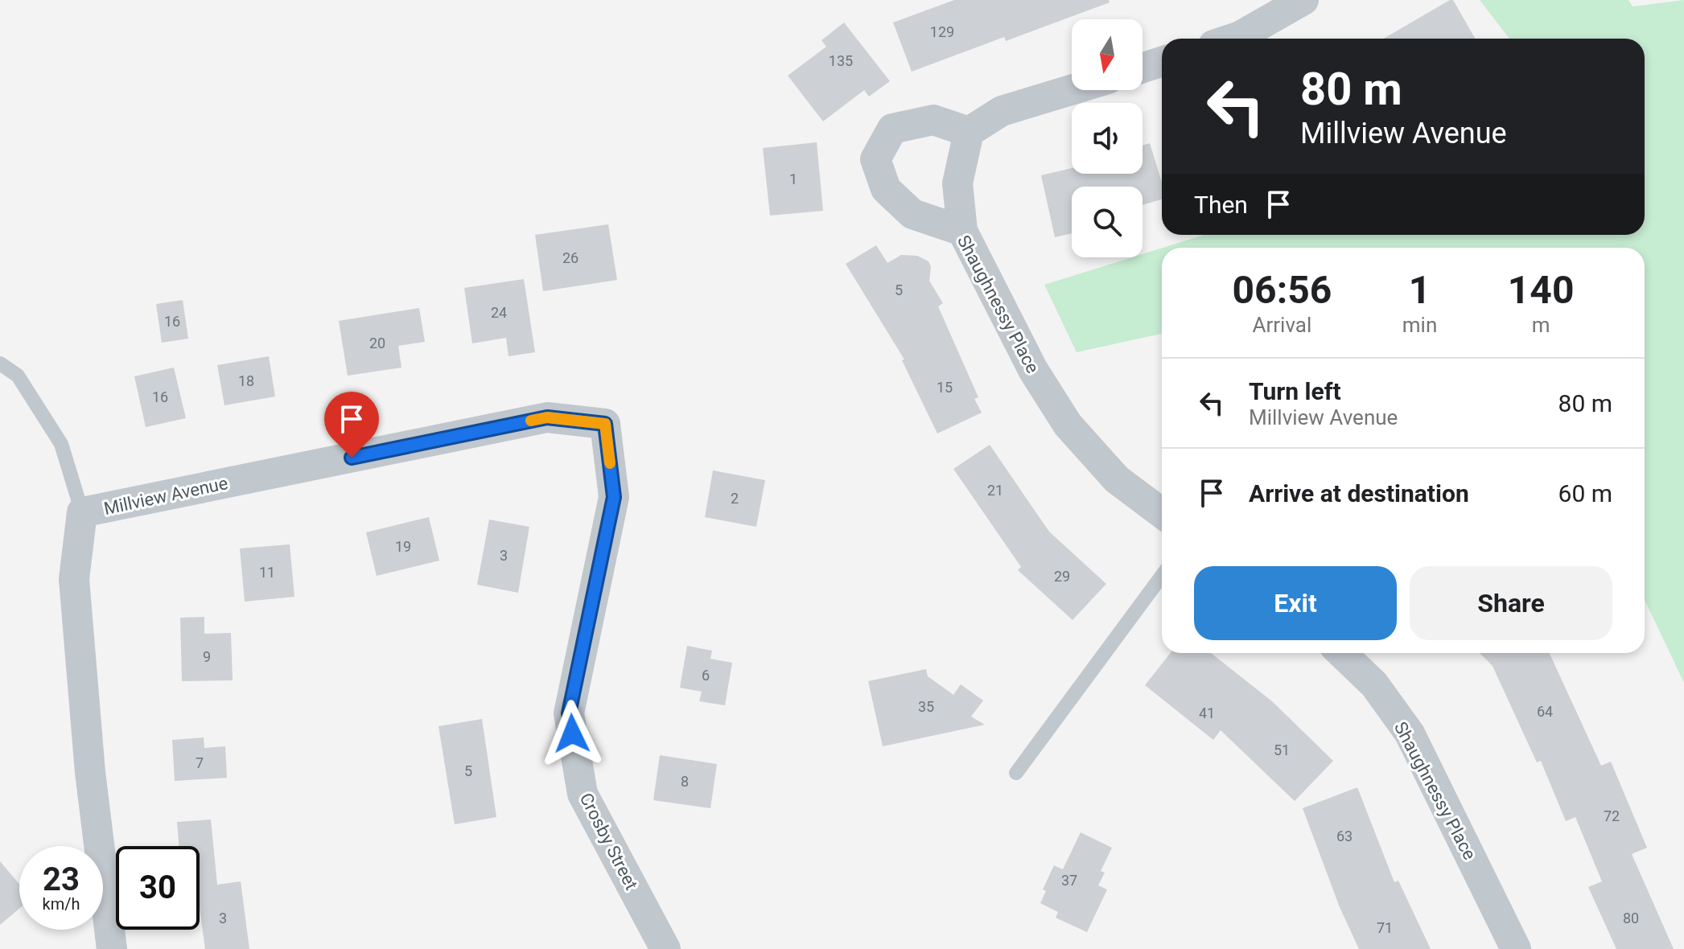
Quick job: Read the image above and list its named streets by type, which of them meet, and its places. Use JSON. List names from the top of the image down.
{
  "streets": {
    "street": ["Shaughnessy Place", "Millview Avenue", "Crosby Street"]
  },
  "crossings": [
    ["Millview Avenue", "Crosby Street"]
  ],
  "house_numbers": [
    "129",
    "135",
    "1",
    "26",
    "5",
    "24",
    "16",
    "20",
    "18",
    "15",
    "16",
    "21",
    "2",
    "19",
    "3",
    "11",
    "29",
    "9",
    "6",
    "35",
    "64",
    "41",
    "51",
    "7",
    "5",
    "8",
    "72",
    "63",
    "37",
    "3",
    "80",
    "71"
  ],
  "north": "bottom",
  "page": {
    "turn": ["80 m", "Millview Avenue"],
    "then": "Then",
    "eta": [
      "06:56",
      "Arrival",
      "1",
      "min",
      "140",
      "m"
    ],
    "list": [
      {
        "name": "Turn left",
        "note": "Millview Avenue",
        "value": "80 m"
      },
      {
        "name": "Arrive at destination",
        "value": "60 m"
      }
    ],
    "buttons": ["Exit", "Share"],
    "speed": "23 km/h",
    "limit": "30"
  }
}
